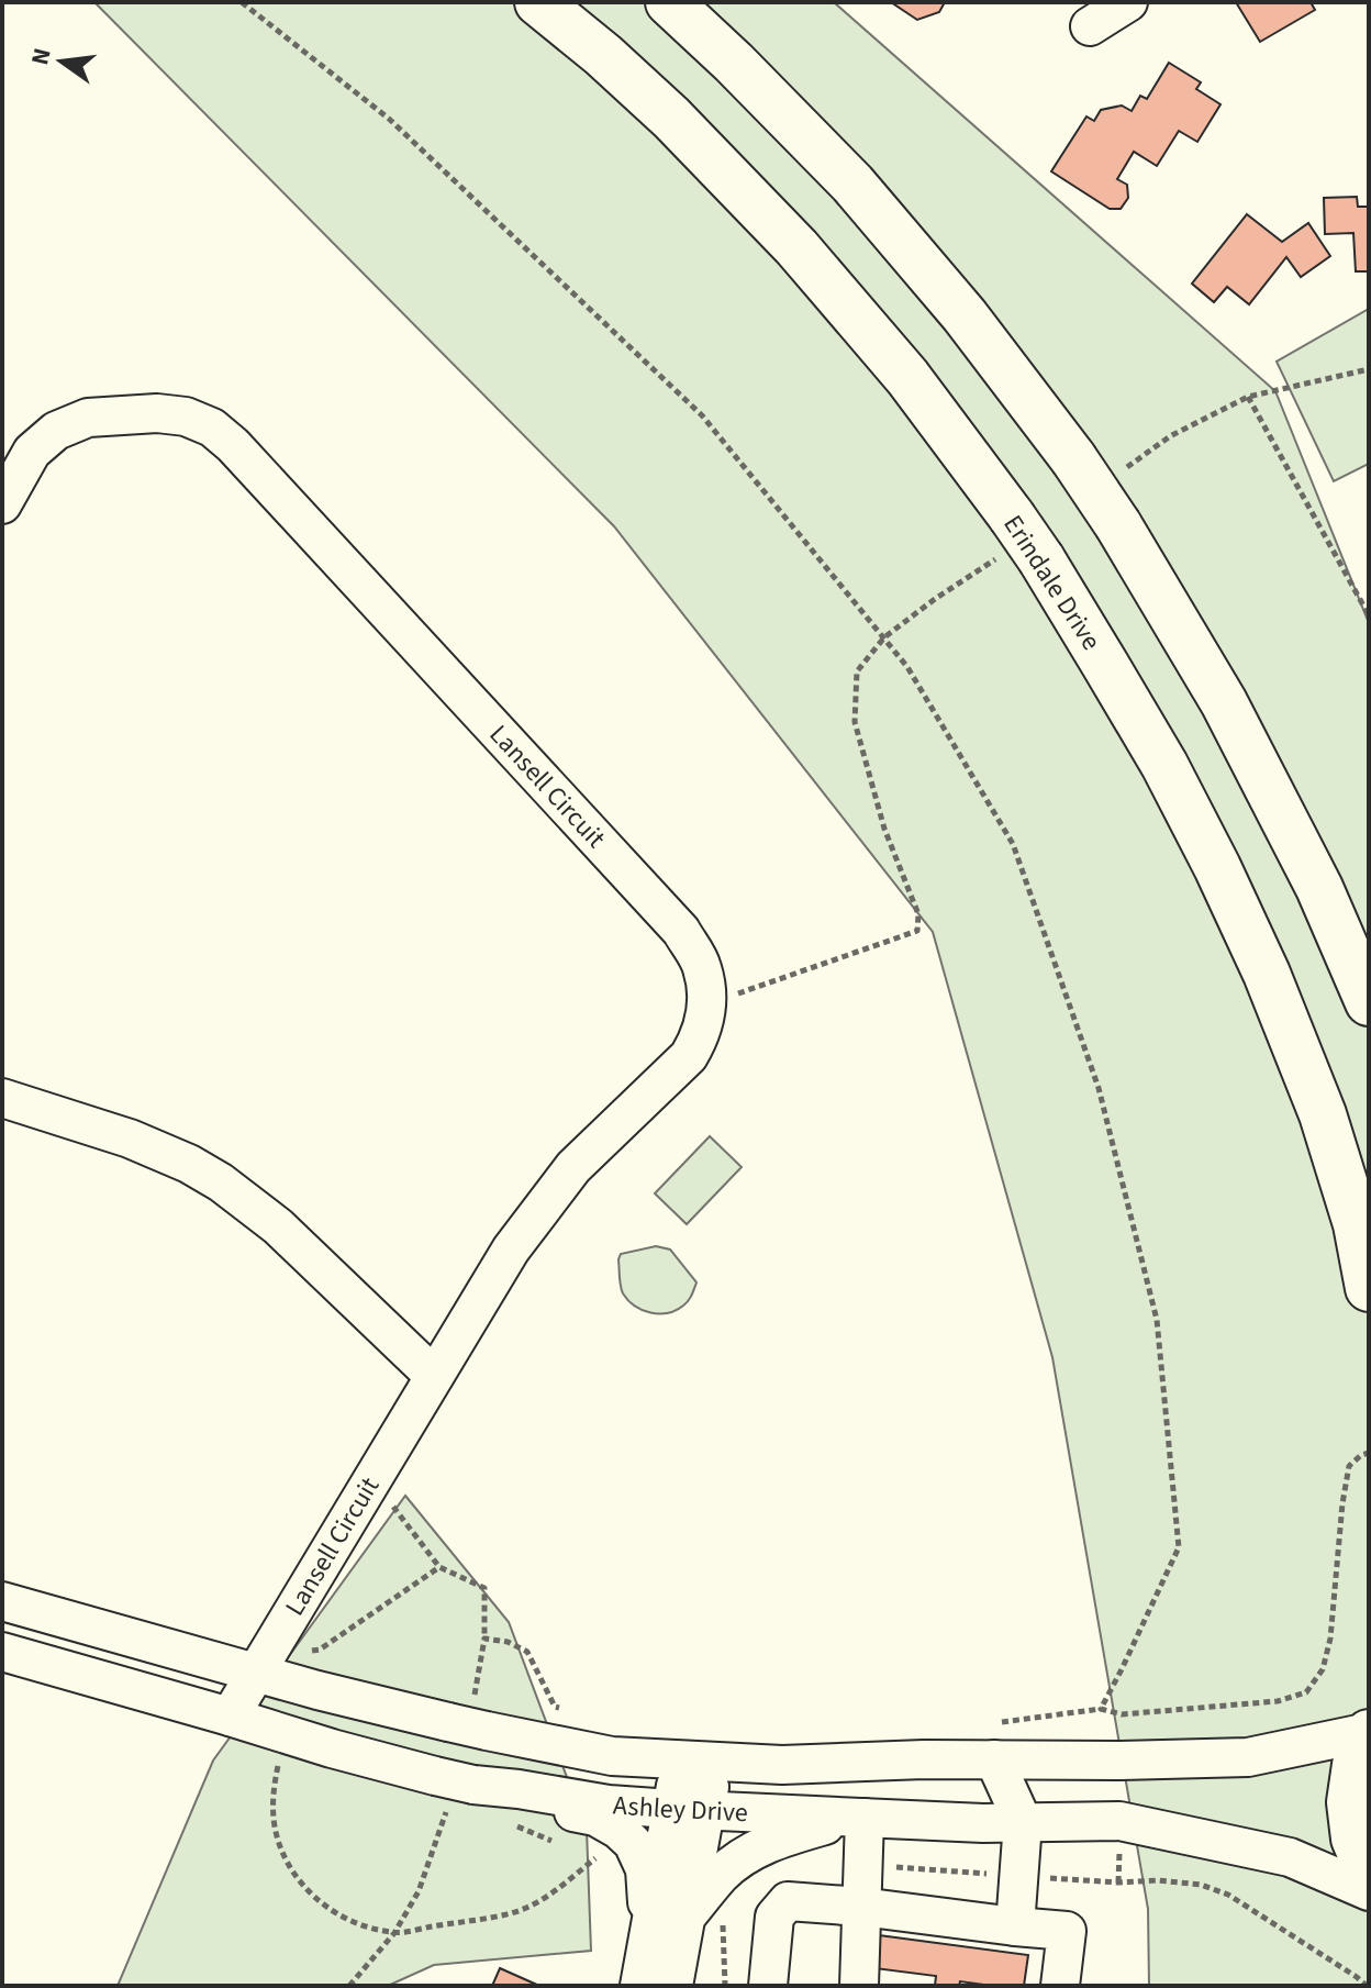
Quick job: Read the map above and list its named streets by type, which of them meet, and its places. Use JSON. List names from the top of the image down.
{
  "streets": {
    "main road": ["Erindale Drive"],
    "street": ["Lansell Circuit", "Ashley Drive"]
  },
  "crossings": [
    ["Lansell Circuit", "Ashley Drive"]
  ],
  "north": "left"
}
